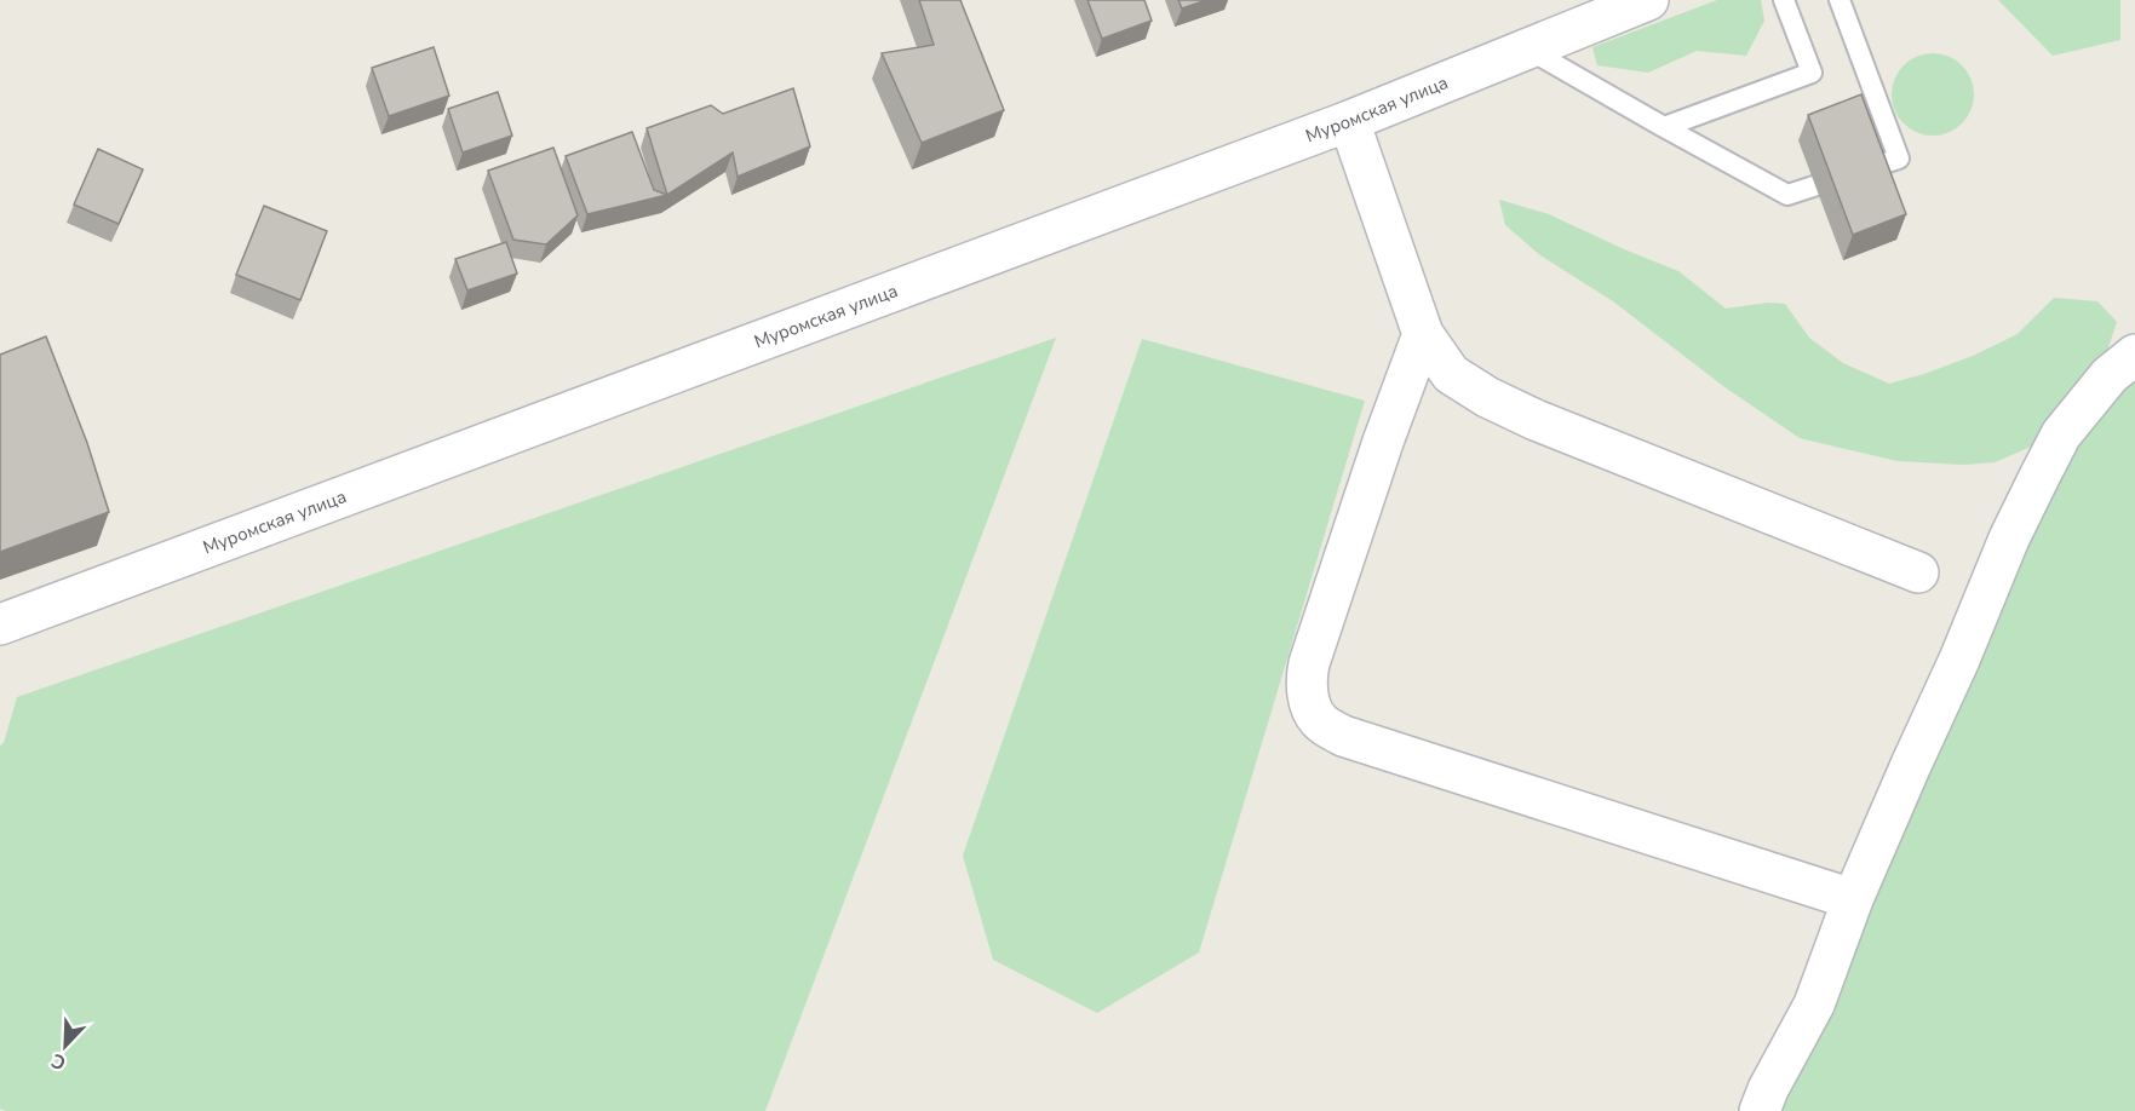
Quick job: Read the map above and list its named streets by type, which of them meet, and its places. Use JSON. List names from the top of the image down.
{
  "streets": {
    "street": ["Муромская улица"]
  },
  "north": "bottom left"
}
